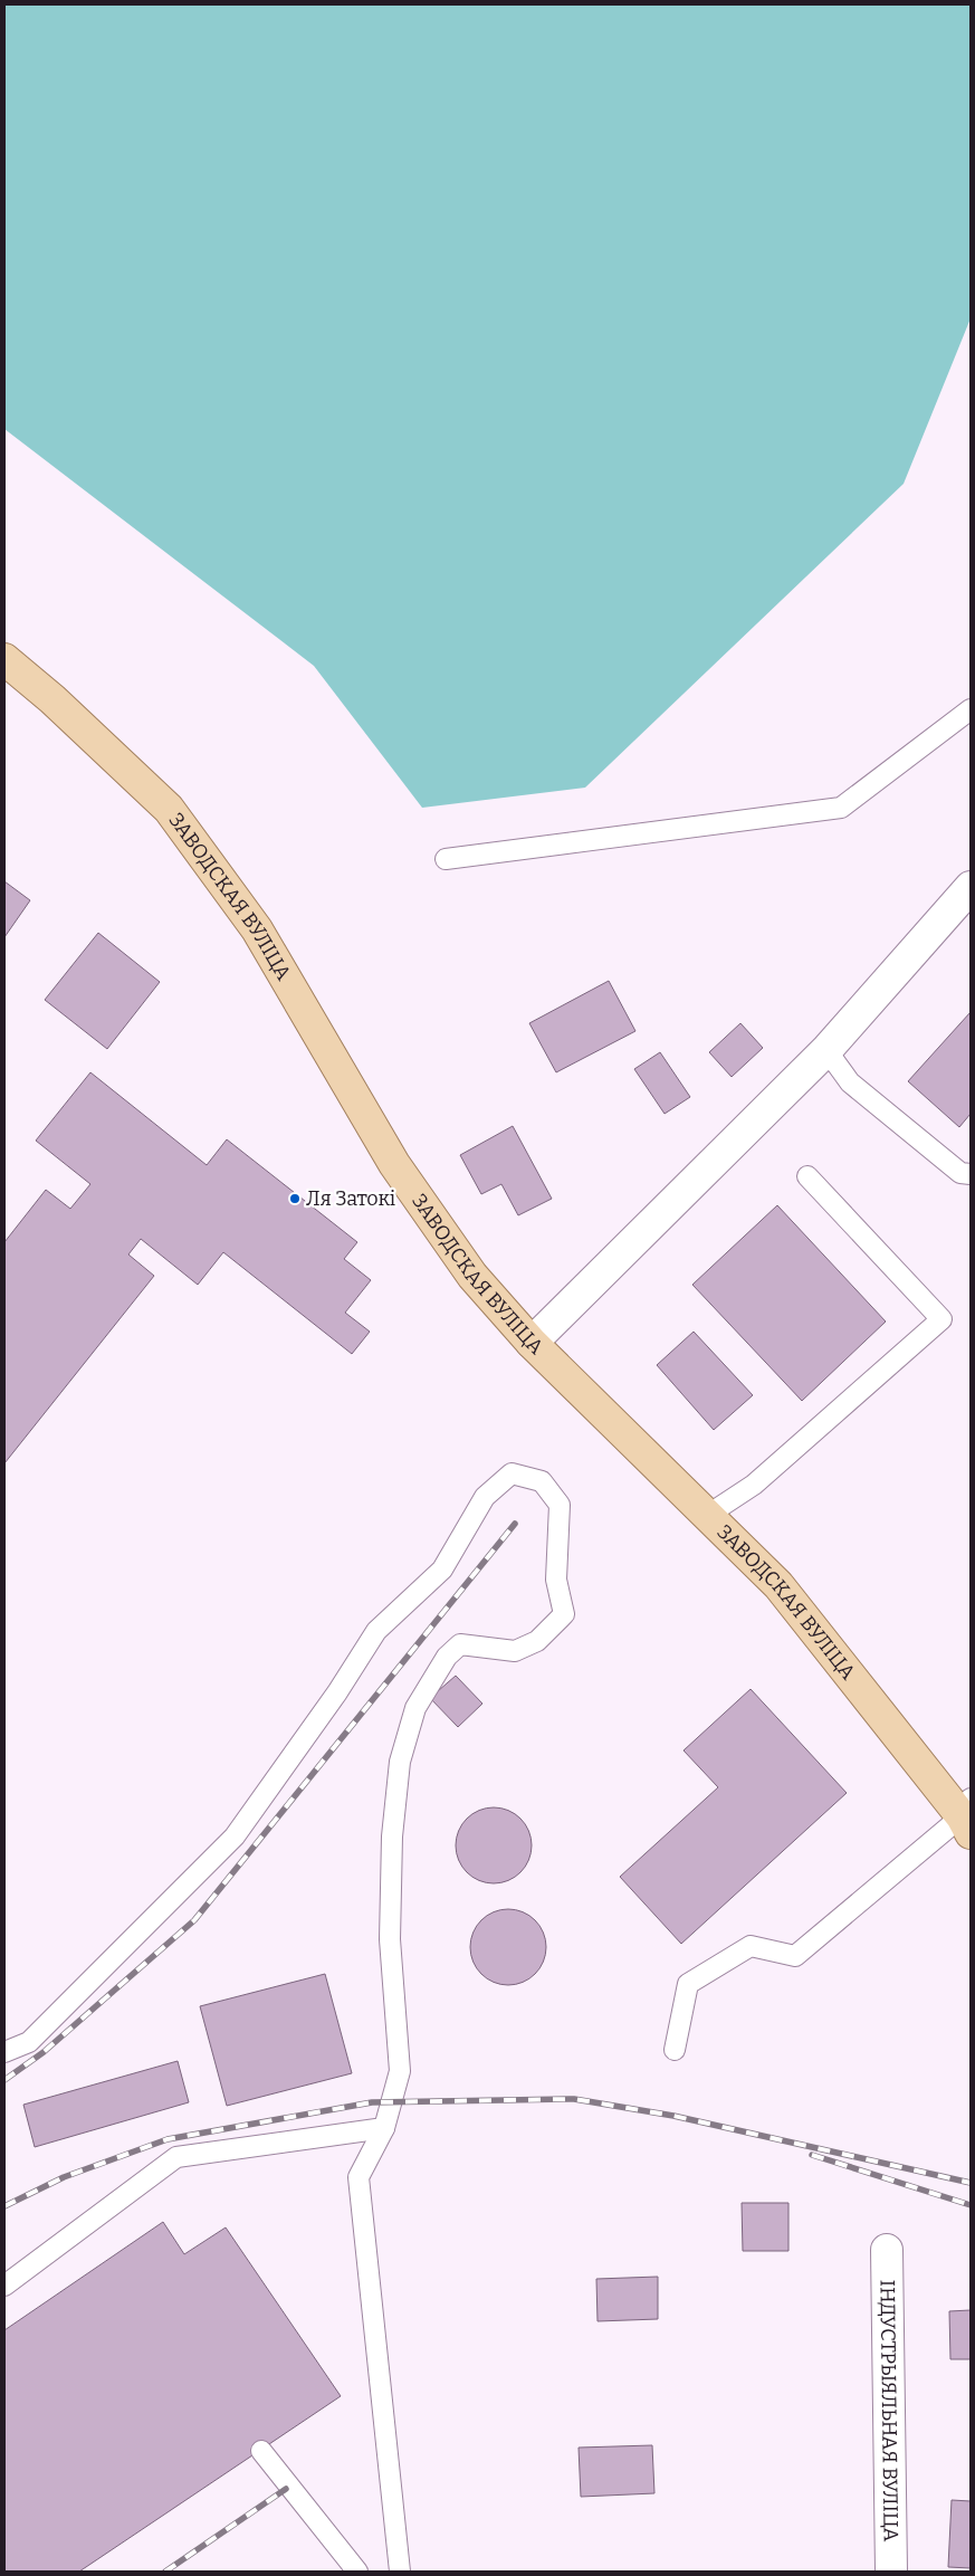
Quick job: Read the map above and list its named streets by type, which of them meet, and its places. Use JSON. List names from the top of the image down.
{
  "streets": {
    "main road": ["ЗАВОДСКАЯ ВУЛІЦА"],
    "street": ["ІНДУСТРЫЯЛЬНАЯ ВУЛІЦА"]
  },
  "places": ["Ля Затокі"]
}
